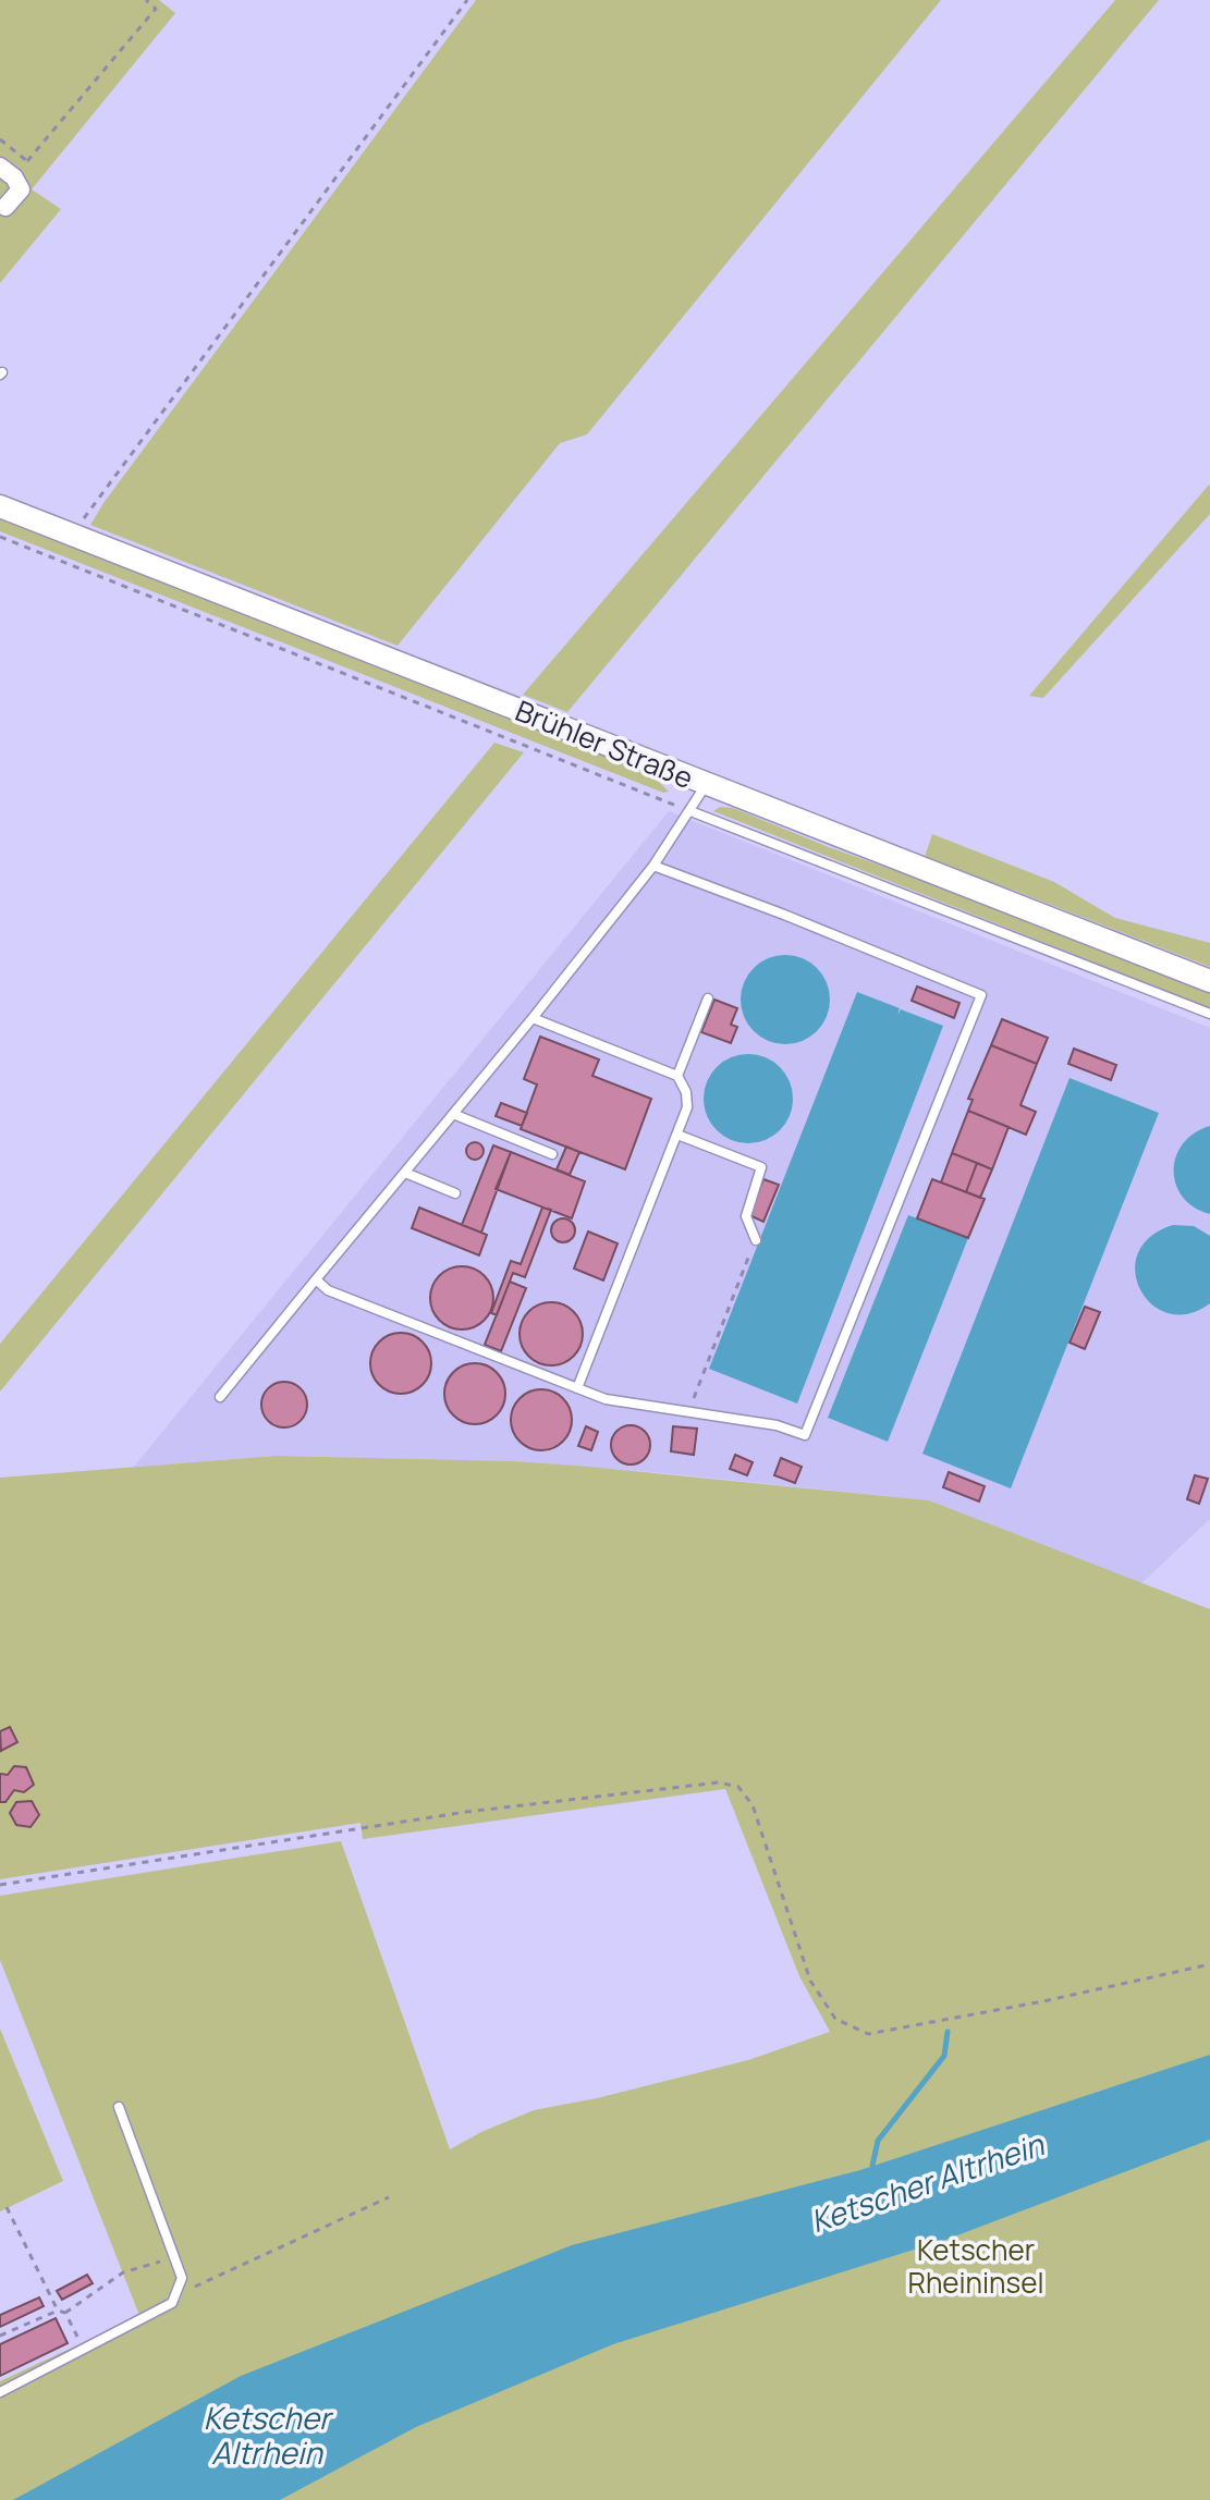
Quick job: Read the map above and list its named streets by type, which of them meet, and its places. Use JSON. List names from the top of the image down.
{
  "streets": {
    "street": ["Brühler Straße"]
  },
  "water": ["Ketscher Altrhein"],
  "parks": ["Ketscher Rheininsel"]
}
